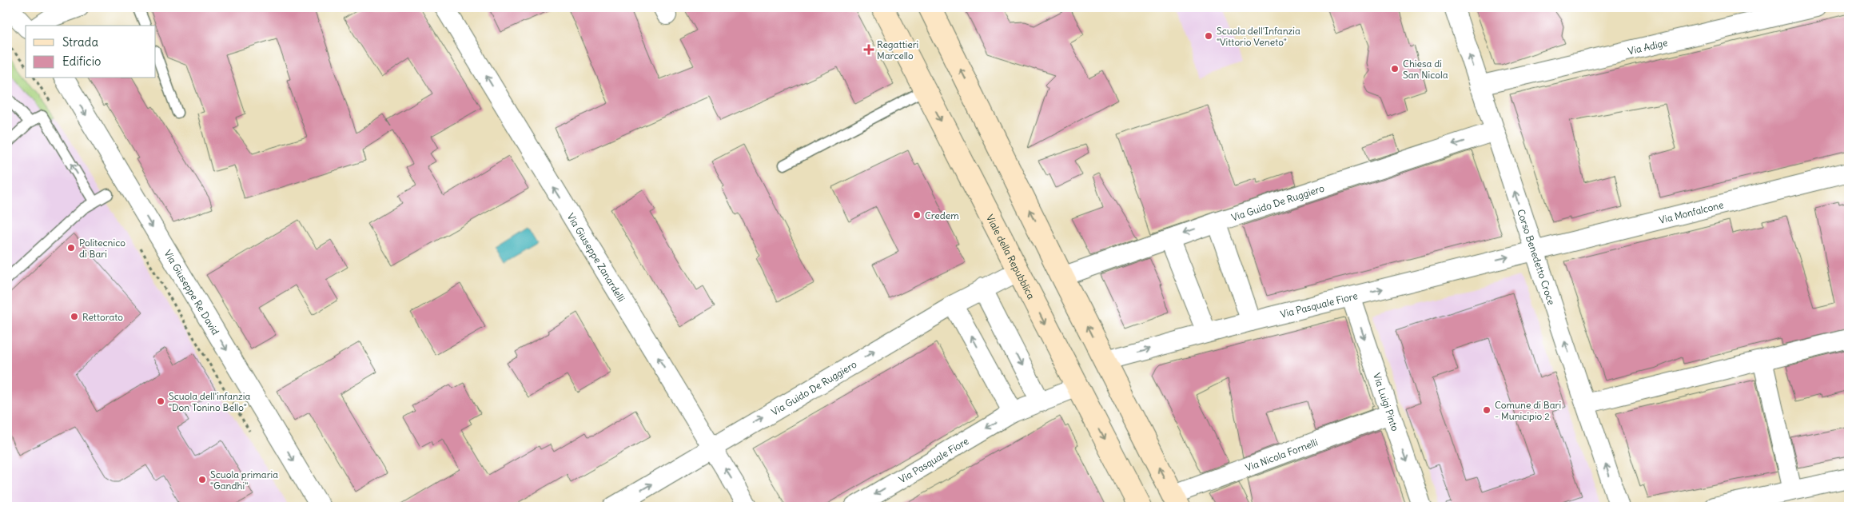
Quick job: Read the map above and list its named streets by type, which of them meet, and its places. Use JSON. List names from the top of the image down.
{
  "streets": {
    "main road": ["Viale della Repubblica"],
    "street": [
      "Via Adige",
      "Via Guido De Ruggiero",
      "Via Monfalcone",
      "Via Giuseppe Zanardelli",
      "Corso Benedetto Croce",
      "Via Giuseppe Re David",
      "Via Pasquale Fiore",
      "Via Luigi Pinto",
      "Via Nicola Fornelli"
    ]
  },
  "crossings": [
    ["Via Adige", "Corso Benedetto Croce"],
    ["Via Guido De Ruggiero", "Via Giuseppe Zanardelli"],
    ["Via Guido De Ruggiero", "Viale della Repubblica"],
    ["Via Guido De Ruggiero", "Corso Benedetto Croce"],
    ["Via Monfalcone", "Corso Benedetto Croce"],
    ["Via Monfalcone", "Via Pasquale Fiore"],
    ["Viale della Repubblica", "Via Pasquale Fiore"],
    ["Corso Benedetto Croce", "Via Pasquale Fiore"],
    ["Via Pasquale Fiore", "Via Luigi Pinto"],
    ["Via Luigi Pinto", "Via Nicola Fornelli"]
  ],
  "one_way": [
    "Via Giuseppe Zanardelli",
    "Corso Benedetto Croce",
    "Via Giuseppe Re David",
    "Via Luigi Pinto"
  ],
  "places": {
    "other": [
      "Scuola dell'Infanzia \"Vittorio Veneto\"",
      "Chiesa di San Nicola",
      "Credem",
      "Politecnico di Bari",
      "Rettorato",
      "Scuola dell'infanzia \"Don Tonino Bello\"",
      "Comune di Bari - Municipio 2",
      "Scuola primaria \"Gandhi\""
    ],
    "health": ["Regattieri Marcello"]
  },
  "legend": ["Strada", "Edificio"]
}
